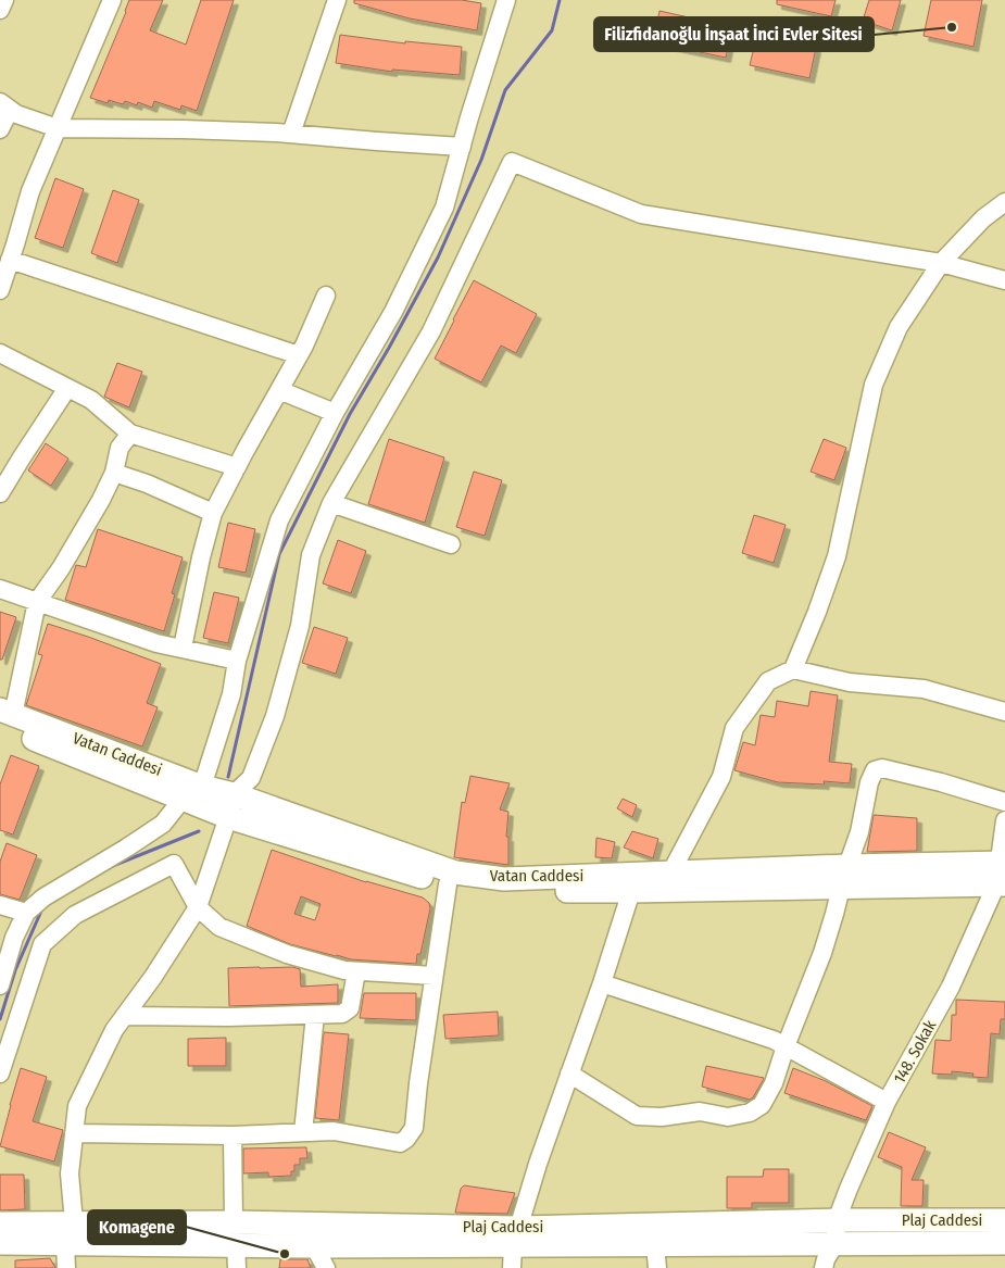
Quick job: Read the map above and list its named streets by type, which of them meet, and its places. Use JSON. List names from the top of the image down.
{
  "streets": {
    "main road": ["Vatan Caddesi", "Plaj Caddesi"],
    "street": ["148. Sokak"]
  },
  "crossings": [
    ["Vatan Caddesi", "148. Sokak"],
    ["148. Sokak", "Plaj Caddesi"]
  ],
  "places": ["Filizfidanoğlu İnşaat İnci Evler Sitesi", "Komagene"]
}
